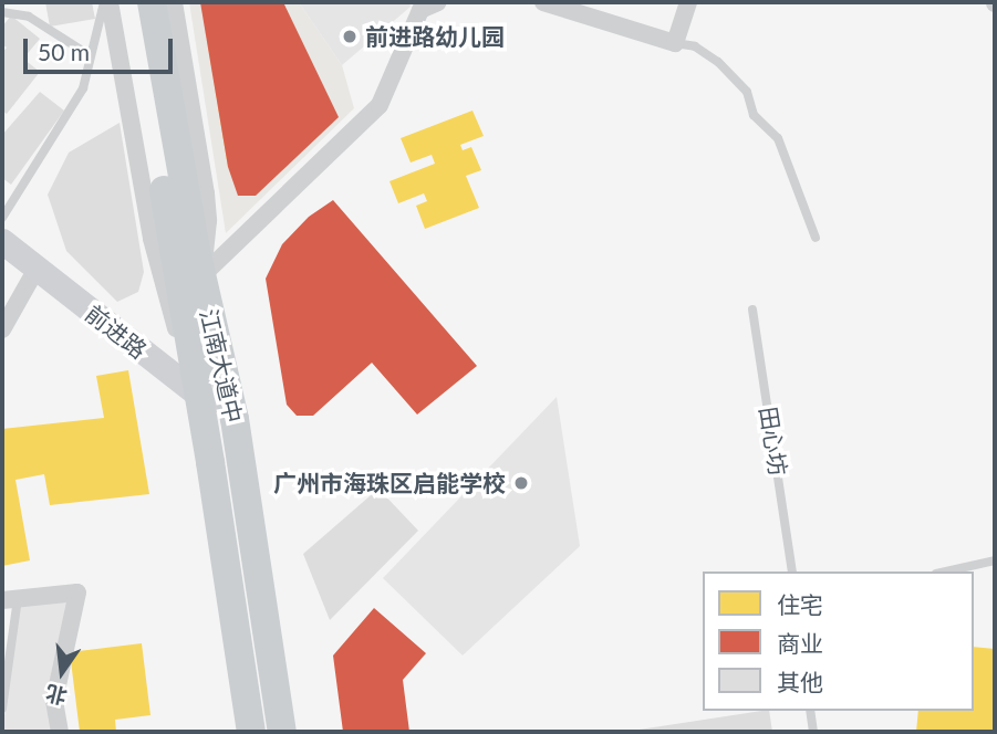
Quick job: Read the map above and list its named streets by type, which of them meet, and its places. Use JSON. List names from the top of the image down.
{
  "streets": {
    "main road": ["前进路", "江南大道中"],
    "lane": ["田心坊"]
  },
  "crossings": [
    ["前进路", "江南大道中"]
  ],
  "places": ["前进路幼儿园", "广州市海珠区启能学校"],
  "legend": ["住宅", "商业", "其他"],
  "scale_bar": "50 m",
  "north": "bottom"
}
